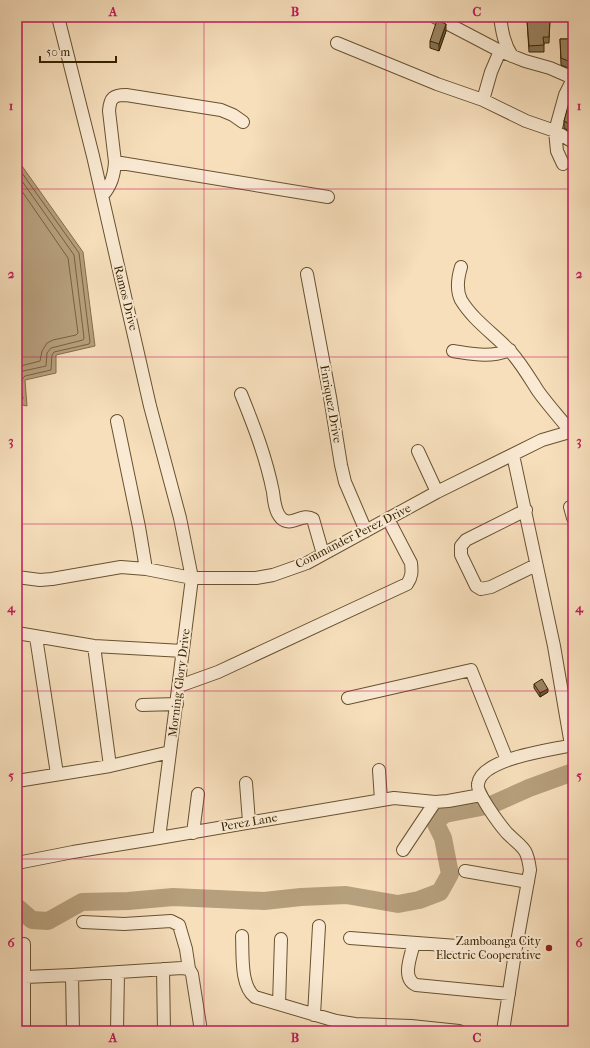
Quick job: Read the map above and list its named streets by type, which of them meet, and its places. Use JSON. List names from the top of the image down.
{
  "streets": {
    "street": [
      "Ramos Drive",
      "Enriquez Drive",
      "Commander Perez Drive",
      "Morning Glory Drive",
      "Perez Lane"
    ]
  },
  "crossings": [
    ["Ramos Drive", "Commander Perez Drive"],
    ["Ramos Drive", "Morning Glory Drive"],
    ["Enriquez Drive", "Commander Perez Drive"],
    ["Commander Perez Drive", "Morning Glory Drive"]
  ],
  "places": ["Zamboanga City Electric Cooperative"],
  "scale_bar": "50 m",
  "grid": {
    "columns": ["A", "B", "C"],
    "rows": [
      "1",
      "2",
      "3",
      "4",
      "5",
      "6"
    ]
  }
}
